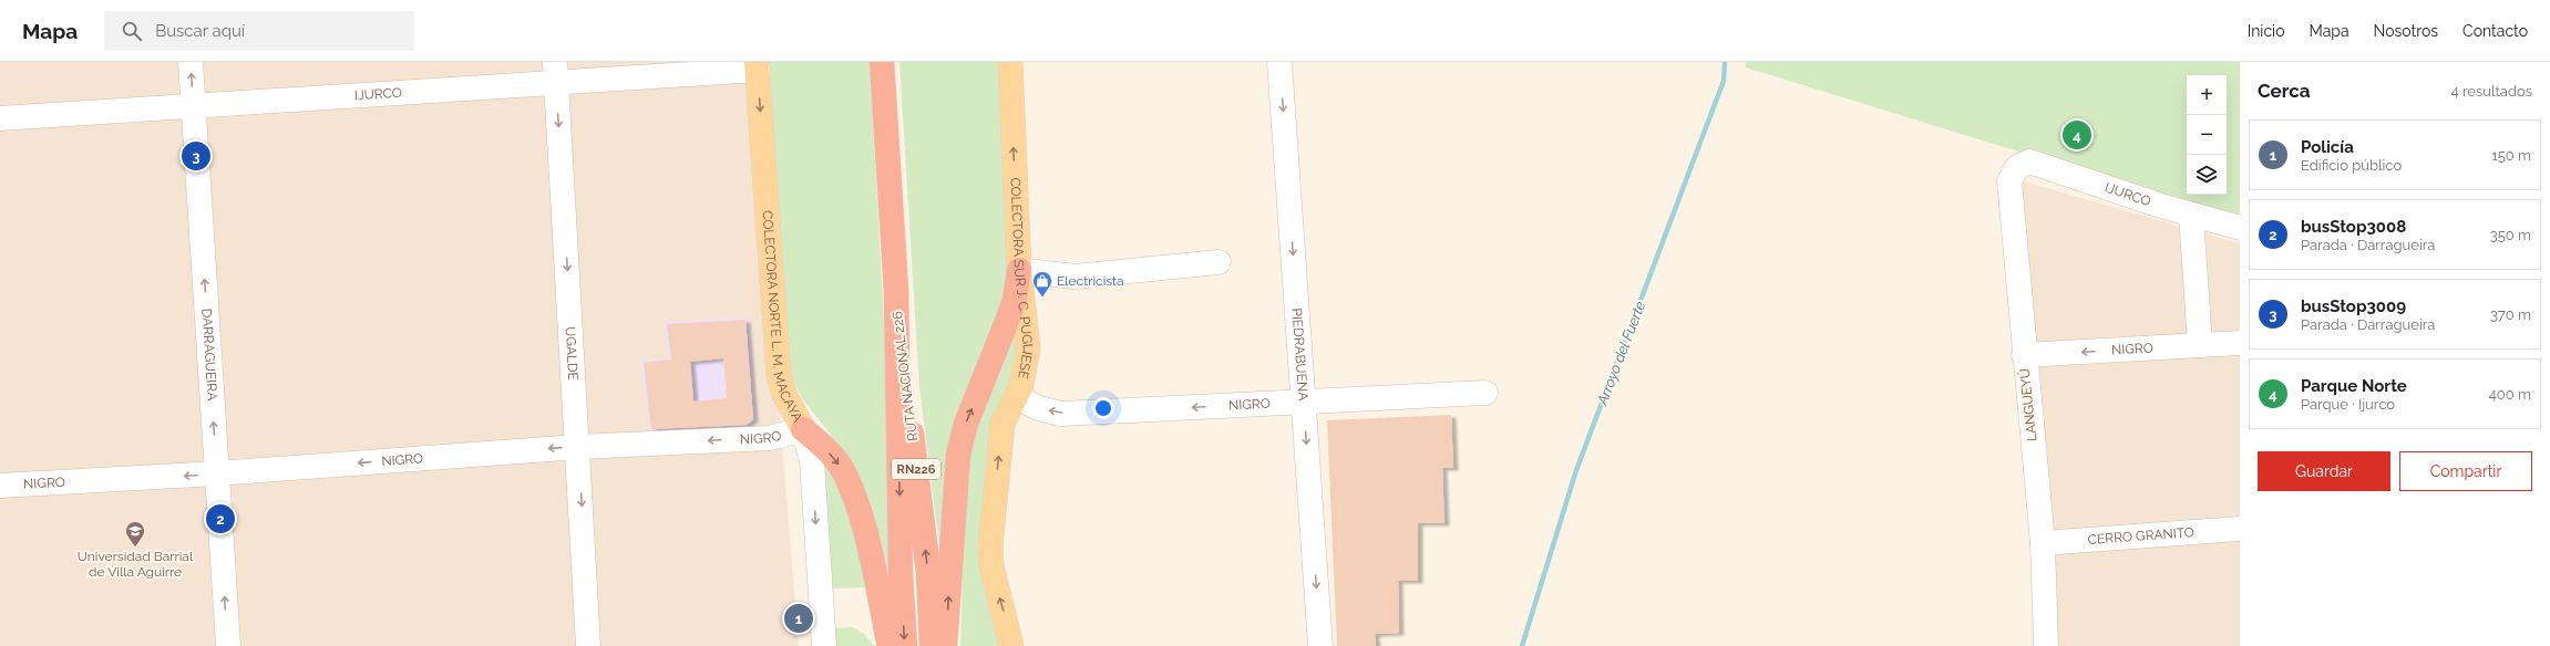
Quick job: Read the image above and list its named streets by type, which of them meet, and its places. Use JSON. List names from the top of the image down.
{
  "streets": {
    "highway": ["RUTA NACIONAL 226", "RN226"],
    "main road": ["COLECTORA SUR J. C. PUGLIESE", "COLECTORA NORTE L. M. MACAYA"],
    "street": [
      "IJURCO",
      "NIGRO",
      "DARRAGUEIRA",
      "UGALDE",
      "PIEDRABUENA",
      "LANGUEYÚ",
      "CERRO GRANITO"
    ]
  },
  "crossings": [
    ["IJURCO", "COLECTORA NORTE L. M. MACAYA"],
    ["IJURCO", "DARRAGUEIRA"],
    ["IJURCO", "UGALDE"],
    ["IJURCO", "LANGUEYÚ"],
    ["COLECTORA SUR J. C. PUGLIESE", "NIGRO"],
    ["COLECTORA NORTE L. M. MACAYA", "NIGRO"],
    ["NIGRO", "DARRAGUEIRA"],
    ["NIGRO", "UGALDE"],
    ["NIGRO", "PIEDRABUENA"],
    ["NIGRO", "LANGUEYÚ"],
    ["LANGUEYÚ", "CERRO GRANITO"]
  ],
  "one_way": [
    "COLECTORA SUR J. C. PUGLIESE",
    "COLECTORA NORTE L. M. MACAYA",
    "NIGRO",
    "DARRAGUEIRA",
    "UGALDE",
    "PIEDRABUENA"
  ],
  "water": ["Arroyo del Fuerte"],
  "places": {
    "shop": ["Electricista"],
    "school or university": ["Universidad Barrial de Villa Aguirre"]
  },
  "page": {
    "header": "Mapa",
    "search": "Buscar aquí",
    "nav": [
      "Inicio",
      "Mapa",
      "Nosotros",
      "Contacto"
    ],
    "heading": ["Cerca", "4 resultados"],
    "map_buttons": ["+", "−"],
    "pins": [
      "4",
      "3",
      "2",
      "1"
    ],
    "list": [
      {
        "mark": "1",
        "name": "Policía",
        "note": "Edificio público",
        "value": "150 m"
      },
      {
        "mark": "2",
        "name": "busStop3008",
        "note": "Parada · Darragueira",
        "value": "350 m"
      },
      {
        "mark": "3",
        "name": "busStop3009",
        "note": "Parada · Darragueira",
        "value": "370 m"
      },
      {
        "mark": "4",
        "name": "Parque Norte",
        "note": "Parque · Ijurco",
        "value": "400 m"
      }
    ],
    "buttons": ["Guardar", "Compartir"]
  }
}
